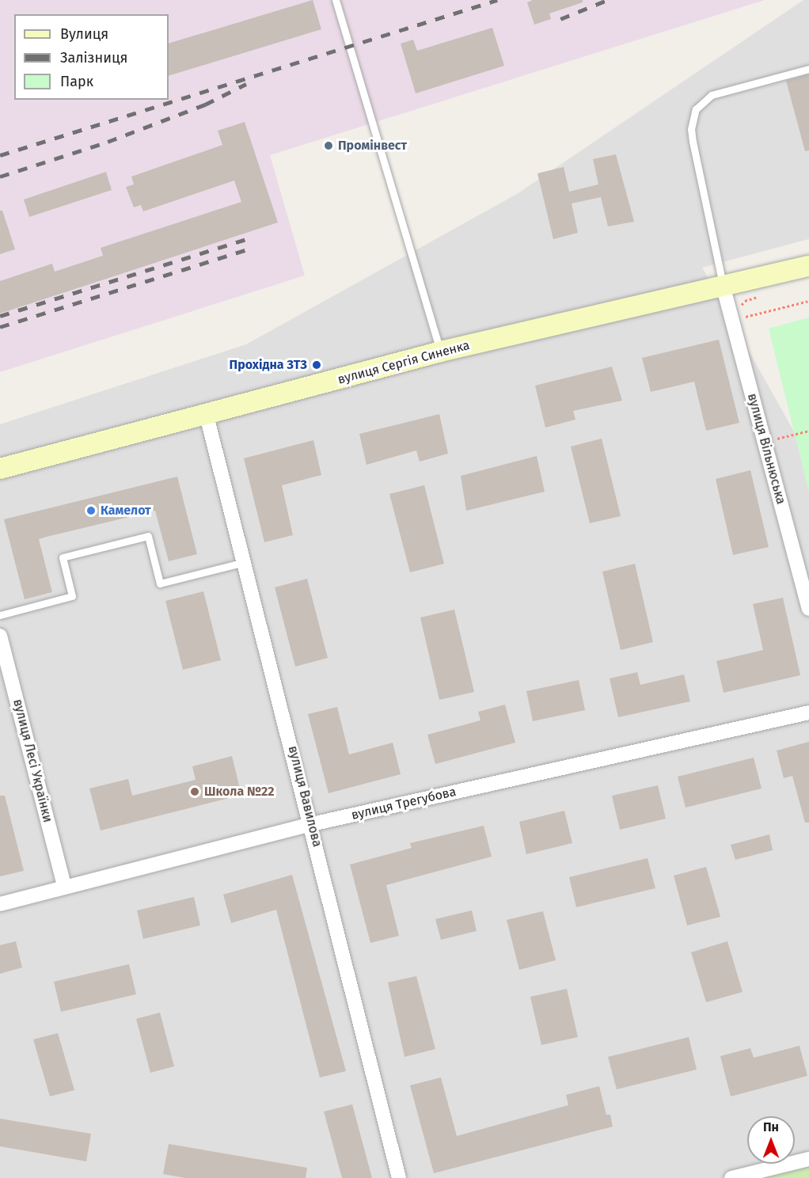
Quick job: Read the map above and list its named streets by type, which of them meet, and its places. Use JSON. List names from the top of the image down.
{
  "streets": {
    "street": [
      "вулиця Сергія Синенка",
      "вулиця Вільнюська",
      "вулиця Лесі Українки",
      "вулиця Вавилова",
      "вулиця Трегубова"
    ]
  },
  "crossings": [
    ["вулиця Сергія Синенка", "вулиця Вільнюська"],
    ["вулиця Сергія Синенка", "вулиця Вавилова"],
    ["вулиця Лесі Українки", "вулиця Трегубова"],
    ["вулиця Вавилова", "вулиця Трегубова"]
  ],
  "places": [
    "Промінвест",
    "Прохідна ЗТЗ",
    "Камелот",
    "Школа №22"
  ],
  "legend": ["Вулиця", "Залізниця", "Парк"],
  "north": "top"
}
